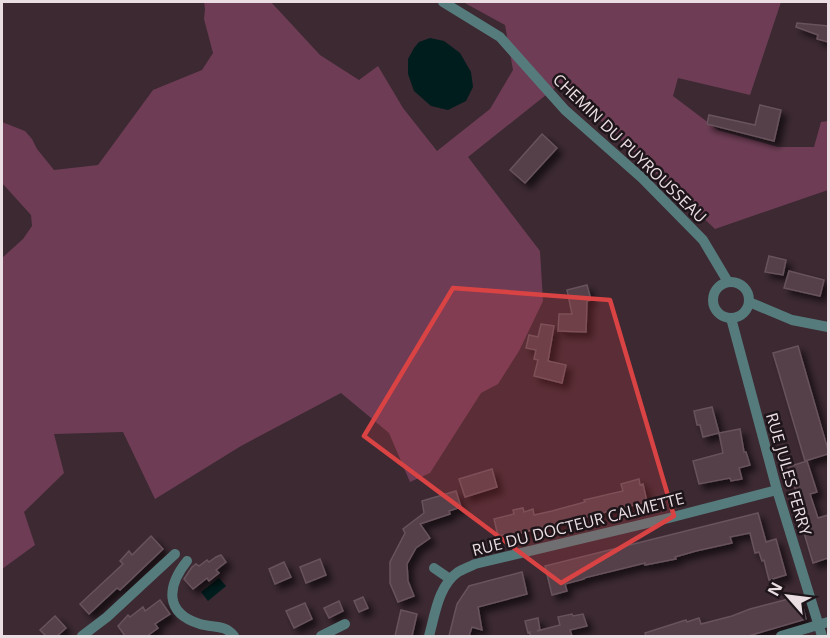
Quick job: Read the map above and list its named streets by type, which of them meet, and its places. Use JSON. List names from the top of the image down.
{
  "streets": {
    "street": ["CHEMIN DU PUYROUSSEAU", "RUE JULES FERRY", "RUE DU DOCTEUR CALMETTE"]
  },
  "crossings": [
    ["CHEMIN DU PUYROUSSEAU", "RUE JULES FERRY"],
    ["RUE JULES FERRY", "RUE DU DOCTEUR CALMETTE"]
  ],
  "north": "top left"
}
